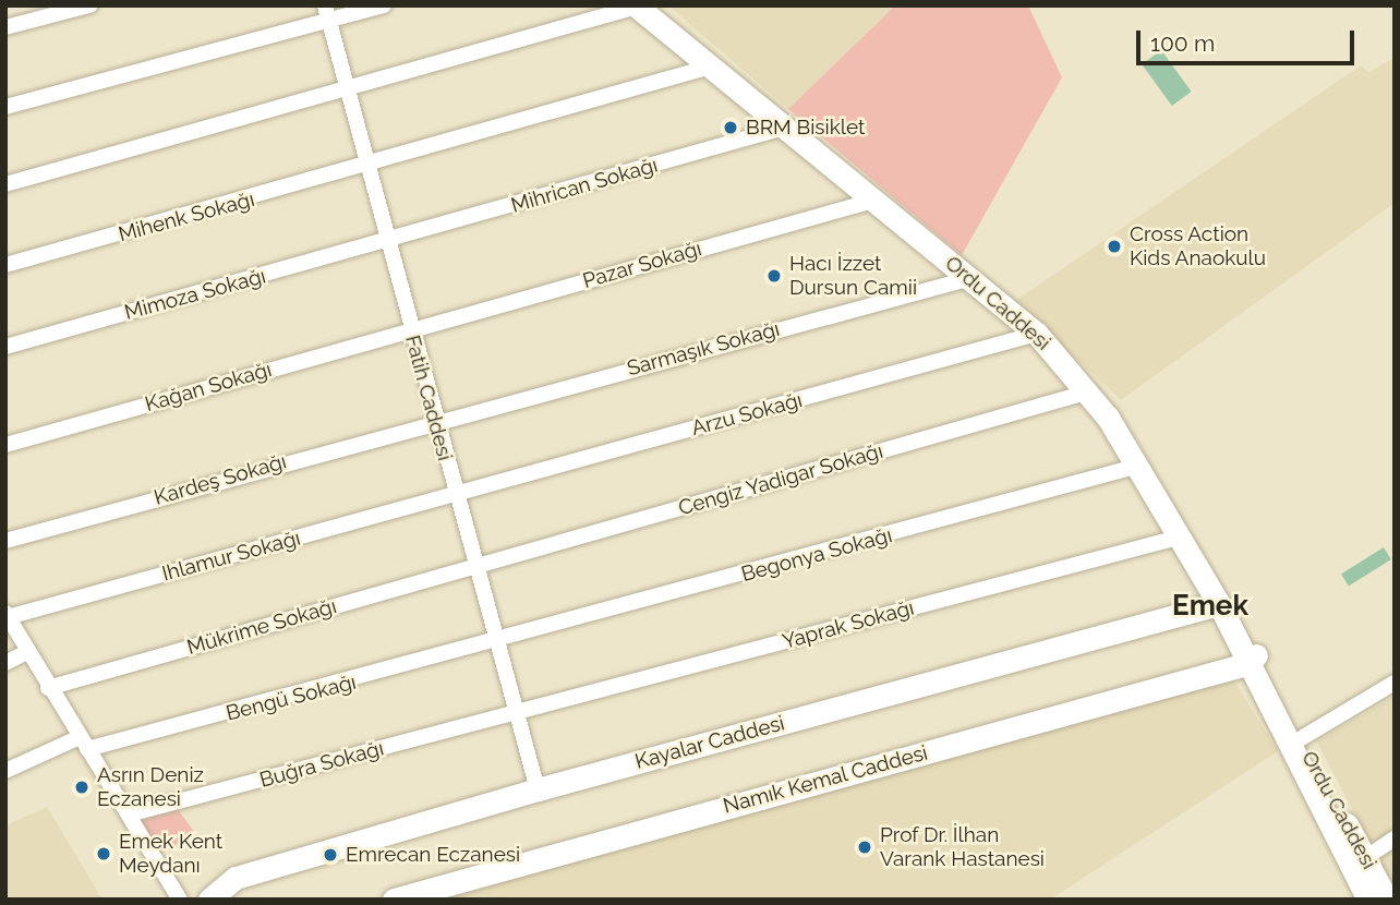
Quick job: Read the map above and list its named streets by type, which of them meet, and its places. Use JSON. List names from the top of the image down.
{
  "streets": {
    "main road": ["Ordu Caddesi", "Kayalar Caddesi", "Namık Kemal Caddesi"],
    "street": [
      "Mihrican Sokağı",
      "Mihenk Sokağı",
      "Pazar Sokağı",
      "Mimoza Sokağı",
      "Sarmaşık Sokağı",
      "Kağan Sokağı",
      "Fatih Caddesi",
      "Arzu Sokağı",
      "Kardeş Sokağı",
      "Cengiz Yadigar Sokağı",
      "Begonya Sokağı",
      "Ihlamur Sokağı",
      "Yaprak Sokağı",
      "Mükrime Sokağı",
      "Bengü Sokağı",
      "Buğra Sokağı"
    ]
  },
  "crossings": [
    ["Mihrican Sokağı", "Mimoza Sokağı"],
    ["Mihrican Sokağı", "Ordu Caddesi"],
    ["Mihrican Sokağı", "Fatih Caddesi"],
    ["Mihenk Sokağı", "Ordu Caddesi"],
    ["Mihenk Sokağı", "Fatih Caddesi"],
    ["Pazar Sokağı", "Ordu Caddesi"],
    ["Pazar Sokağı", "Kağan Sokağı"],
    ["Pazar Sokağı", "Fatih Caddesi"],
    ["Mimoza Sokağı", "Fatih Caddesi"],
    ["Ordu Caddesi", "Sarmaşık Sokağı"],
    ["Ordu Caddesi", "Arzu Sokağı"],
    ["Ordu Caddesi", "Cengiz Yadigar Sokağı"],
    ["Ordu Caddesi", "Begonya Sokağı"],
    ["Ordu Caddesi", "Yaprak Sokağı"],
    ["Ordu Caddesi", "Kayalar Caddesi"],
    ["Ordu Caddesi", "Namık Kemal Caddesi"],
    ["Sarmaşık Sokağı", "Fatih Caddesi"],
    ["Sarmaşık Sokağı", "Kardeş Sokağı"],
    ["Kağan Sokağı", "Fatih Caddesi"],
    ["Fatih Caddesi", "Arzu Sokağı"],
    ["Fatih Caddesi", "Kardeş Sokağı"],
    ["Fatih Caddesi", "Cengiz Yadigar Sokağı"],
    ["Fatih Caddesi", "Begonya Sokağı"],
    ["Fatih Caddesi", "Ihlamur Sokağı"],
    ["Fatih Caddesi", "Yaprak Sokağı"],
    ["Fatih Caddesi", "Mükrime Sokağı"],
    ["Fatih Caddesi", "Bengü Sokağı"],
    ["Fatih Caddesi", "Kayalar Caddesi"],
    ["Fatih Caddesi", "Buğra Sokağı"],
    ["Arzu Sokağı", "Ihlamur Sokağı"],
    ["Cengiz Yadigar Sokağı", "Mükrime Sokağı"],
    ["Begonya Sokağı", "Bengü Sokağı"],
    ["Yaprak Sokağı", "Buğra Sokağı"]
  ],
  "districts": ["Emek"],
  "places": [
    "BRM Bisiklet",
    "Cross Action Kids Anaokulu",
    "Hacı İzzet Dursun Camii",
    "Asrın Deniz Eczanesi",
    "Prof Dr. İlhan Varank Hastanesi",
    "Emek Kent Meydanı",
    "Emrecan Eczanesi"
  ],
  "scale_bar": "100 m"
}
